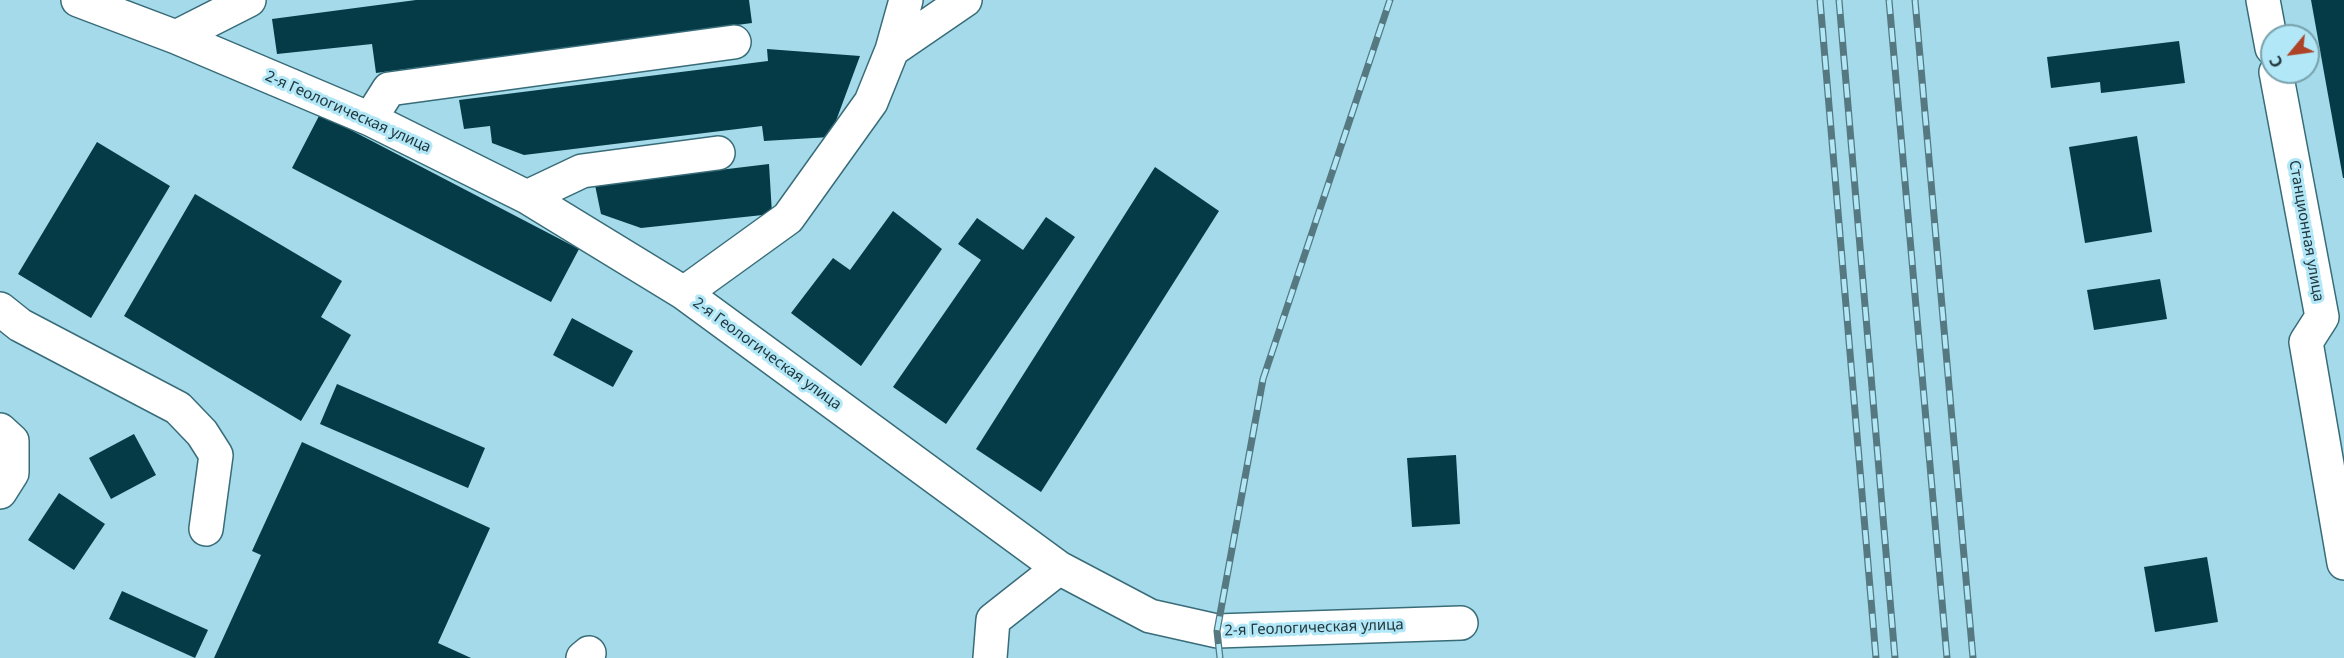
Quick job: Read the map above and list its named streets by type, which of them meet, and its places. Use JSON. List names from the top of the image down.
{
  "streets": {
    "street": ["2-я Геологическая улица", "Станционная улица"]
  },
  "north": "bottom left"
}
